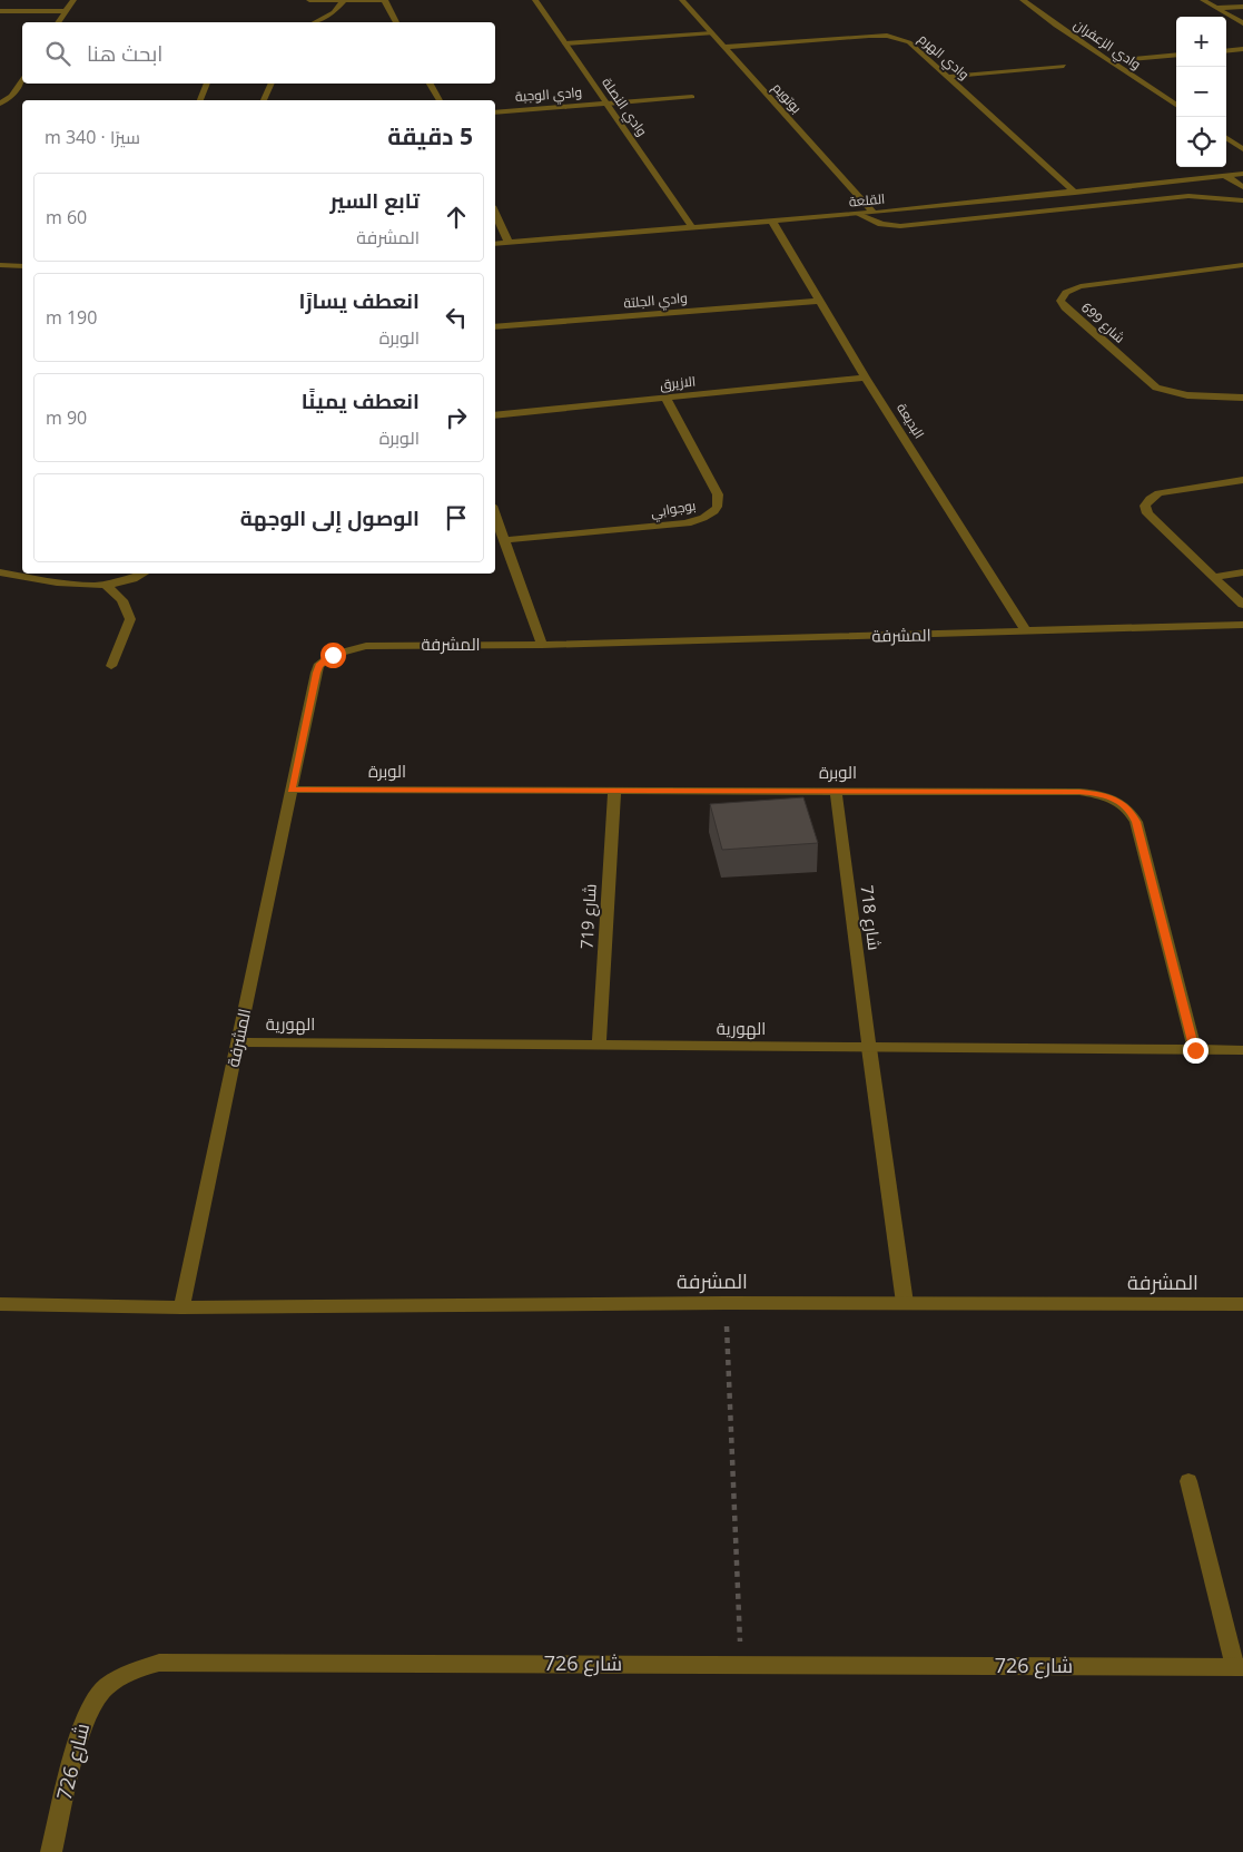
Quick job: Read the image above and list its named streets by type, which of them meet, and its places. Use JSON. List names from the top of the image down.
{
  "streets": {
    "street": [
      "وادي الزعفران",
      "وادي الهرم",
      "وادي الوجبة",
      "بوتويم",
      "وادي النصلة",
      "القلعة",
      "وادي الجلتة",
      "شارع 699",
      "الازيرق",
      "البديعة",
      "بوجوابي",
      "المشرفة",
      "الوبرة",
      "شارع 719",
      "شارع 718",
      "الهورية",
      "شارع 726"
    ]
  },
  "crossings": [
    ["وادي الهرم", "بوتويم"],
    ["وادي الهرم", "القلعة"],
    ["وادي الوجبة", "وادي النصلة"],
    ["بوتويم", "القلعة"],
    ["وادي النصلة", "القلعة"],
    ["القلعة", "البديعة"],
    ["وادي الجلتة", "البديعة"],
    ["الازيرق", "البديعة"],
    ["الازيرق", "بوجوابي"],
    ["البديعة", "المشرفة"],
    ["المشرفة", "الوبرة"],
    ["المشرفة", "شارع 718"],
    ["المشرفة", "الهورية"],
    ["الوبرة", "شارع 719"],
    ["الوبرة", "شارع 718"],
    ["الوبرة", "الهورية"],
    ["شارع 719", "الهورية"],
    ["شارع 718", "الهورية"]
  ],
  "page": {
    "map_buttons": ["+", "−"],
    "search": "ابحث هنا",
    "heading": ["5 دقيقة", "سيرًا · 340 m"],
    "list": [
      ["تابع السير", "المشرفة", "60 m"],
      ["انعطف يسارًا", "الوبرة", "190 m"],
      ["انعطف يمينًا", "الوبرة", "90 m"],
      "الوصول إلى الوجهة"
    ]
  }
}
